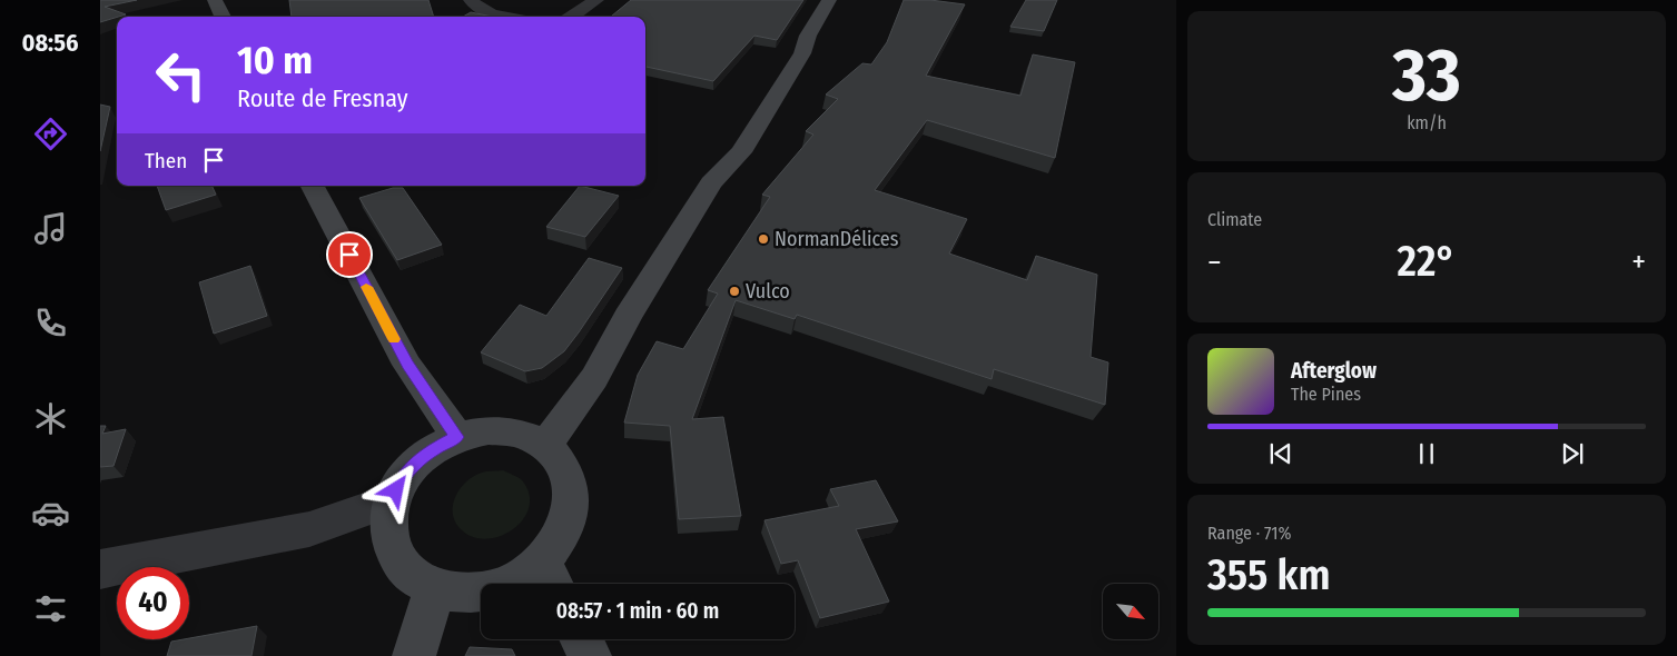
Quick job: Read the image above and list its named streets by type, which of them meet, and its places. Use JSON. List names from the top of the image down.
{
  "places": ["NormanDélices", "Vulco"],
  "north": "bottom right",
  "page": {
    "tabs": "08:56",
    "tile": [
      ["33", "km/h"],
      "Climate",
      ["Range · 71%", "355 km"]
    ],
    "turn": ["10 m", "Route de Fresnay"],
    "then": "Then",
    "heat": ["−", "22°", "+"],
    "song": ["Afterglow", "The Pines"],
    "limit": "40",
    "trip": "08:57 · 1 min · 60 m"
  }
}
